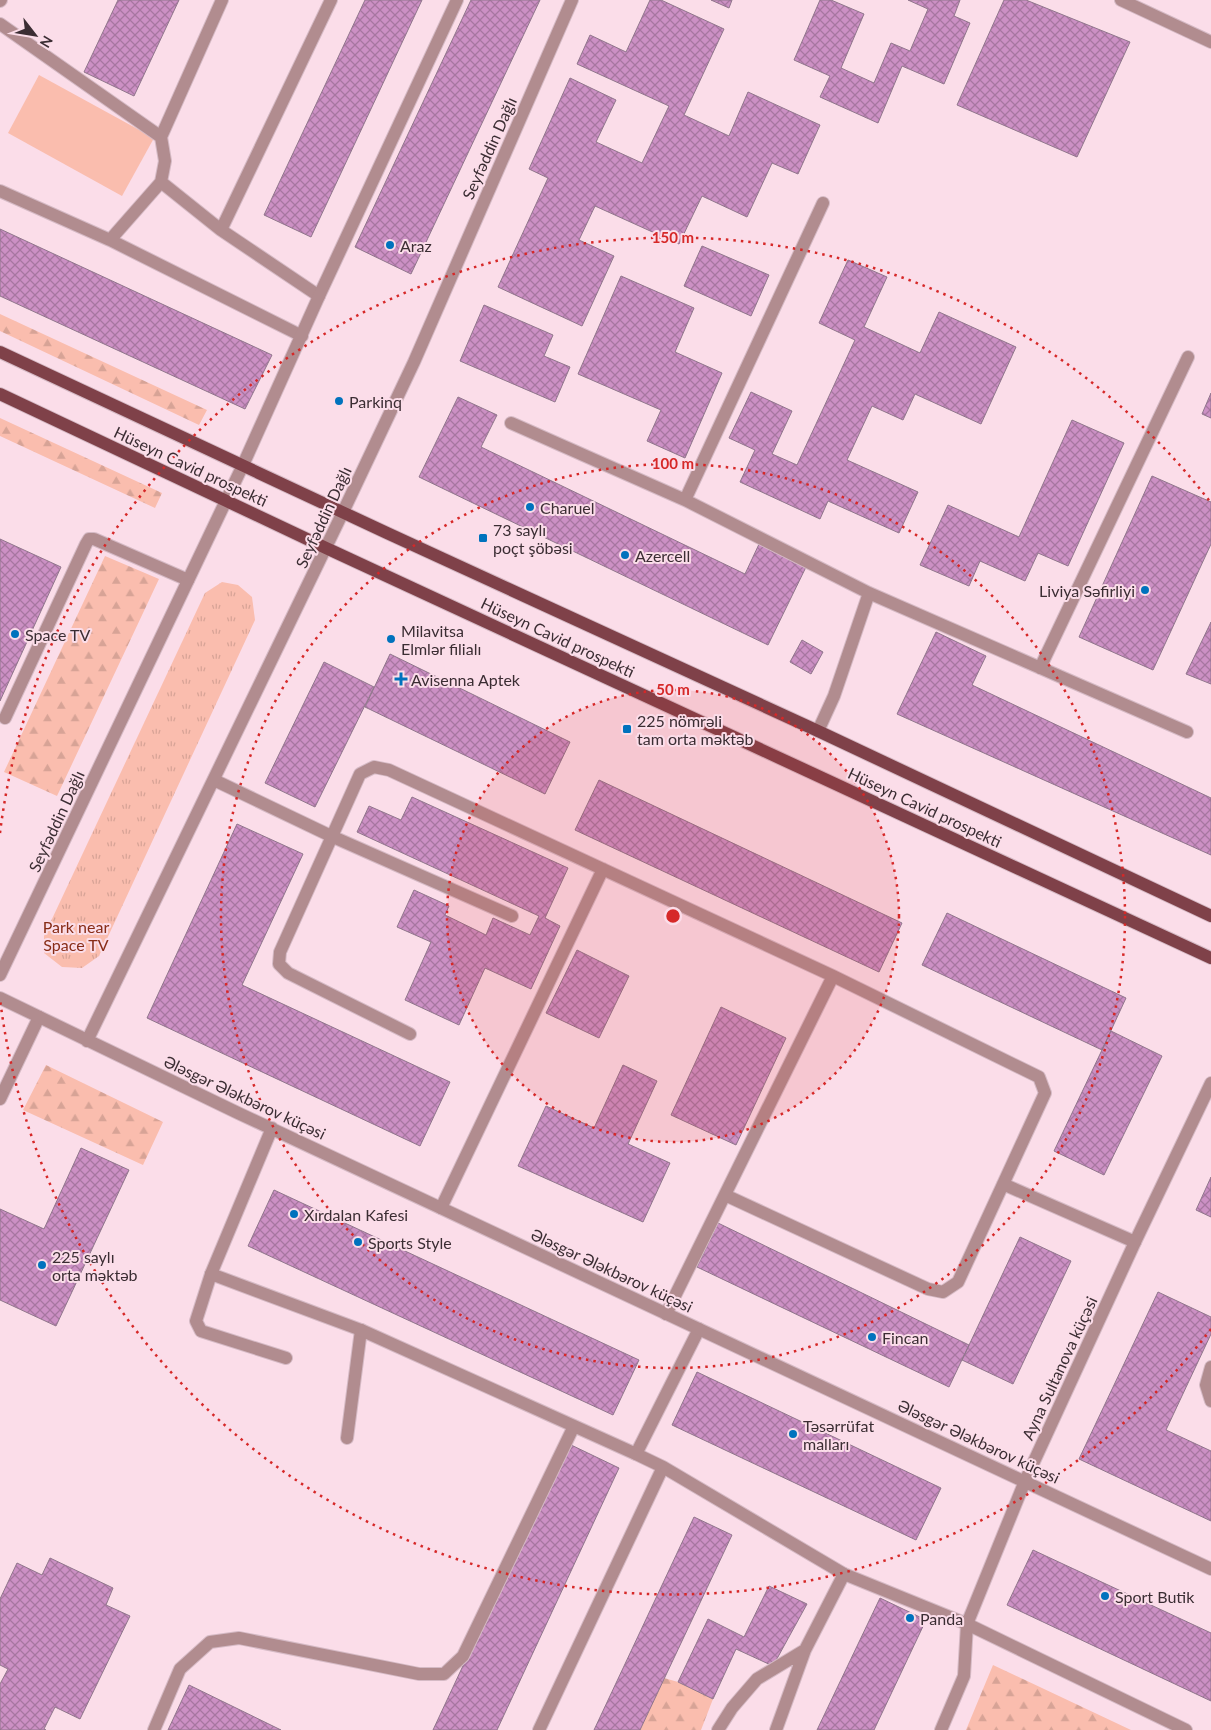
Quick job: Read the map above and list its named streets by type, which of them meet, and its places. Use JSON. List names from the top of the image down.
{
  "streets": {
    "main road": ["Hüseyn Cavid prospekti"],
    "street": ["Seyfəddin Dağlı", "Ələsgər Ələkbərov küçəsi", "Ayna Sultanova küçəsi"]
  },
  "crossings": [
    ["Seyfəddin Dağlı", "Hüseyn Cavid prospekti"],
    ["Seyfəddin Dağlı", "Ələsgər Ələkbərov küçəsi"],
    ["Ələsgər Ələkbərov küçəsi", "Ayna Sultanova küçəsi"]
  ],
  "parks": ["Park near Space TV"],
  "places": {
    "other": [
      "Araz",
      "Parkinq",
      "Charuel",
      "Azercell",
      "Liviya Səfirliyi",
      "Space TV",
      "Milavitsa Elmlər filialı",
      "Xırdalan Kafesi",
      "Sports Style",
      "225 saylı orta məktəb",
      "Fincan",
      "Təsərrüfat malları",
      "Sport Butik",
      "Panda"
    ],
    "transit": ["73 saylı poçt şöbəsi", "225 nömrəli tam orta məktəb"],
    "health": ["Avisenna Aptek"]
  },
  "north": "bottom right",
  "rings": ["150 m", "100 m", "50 m"]
}
